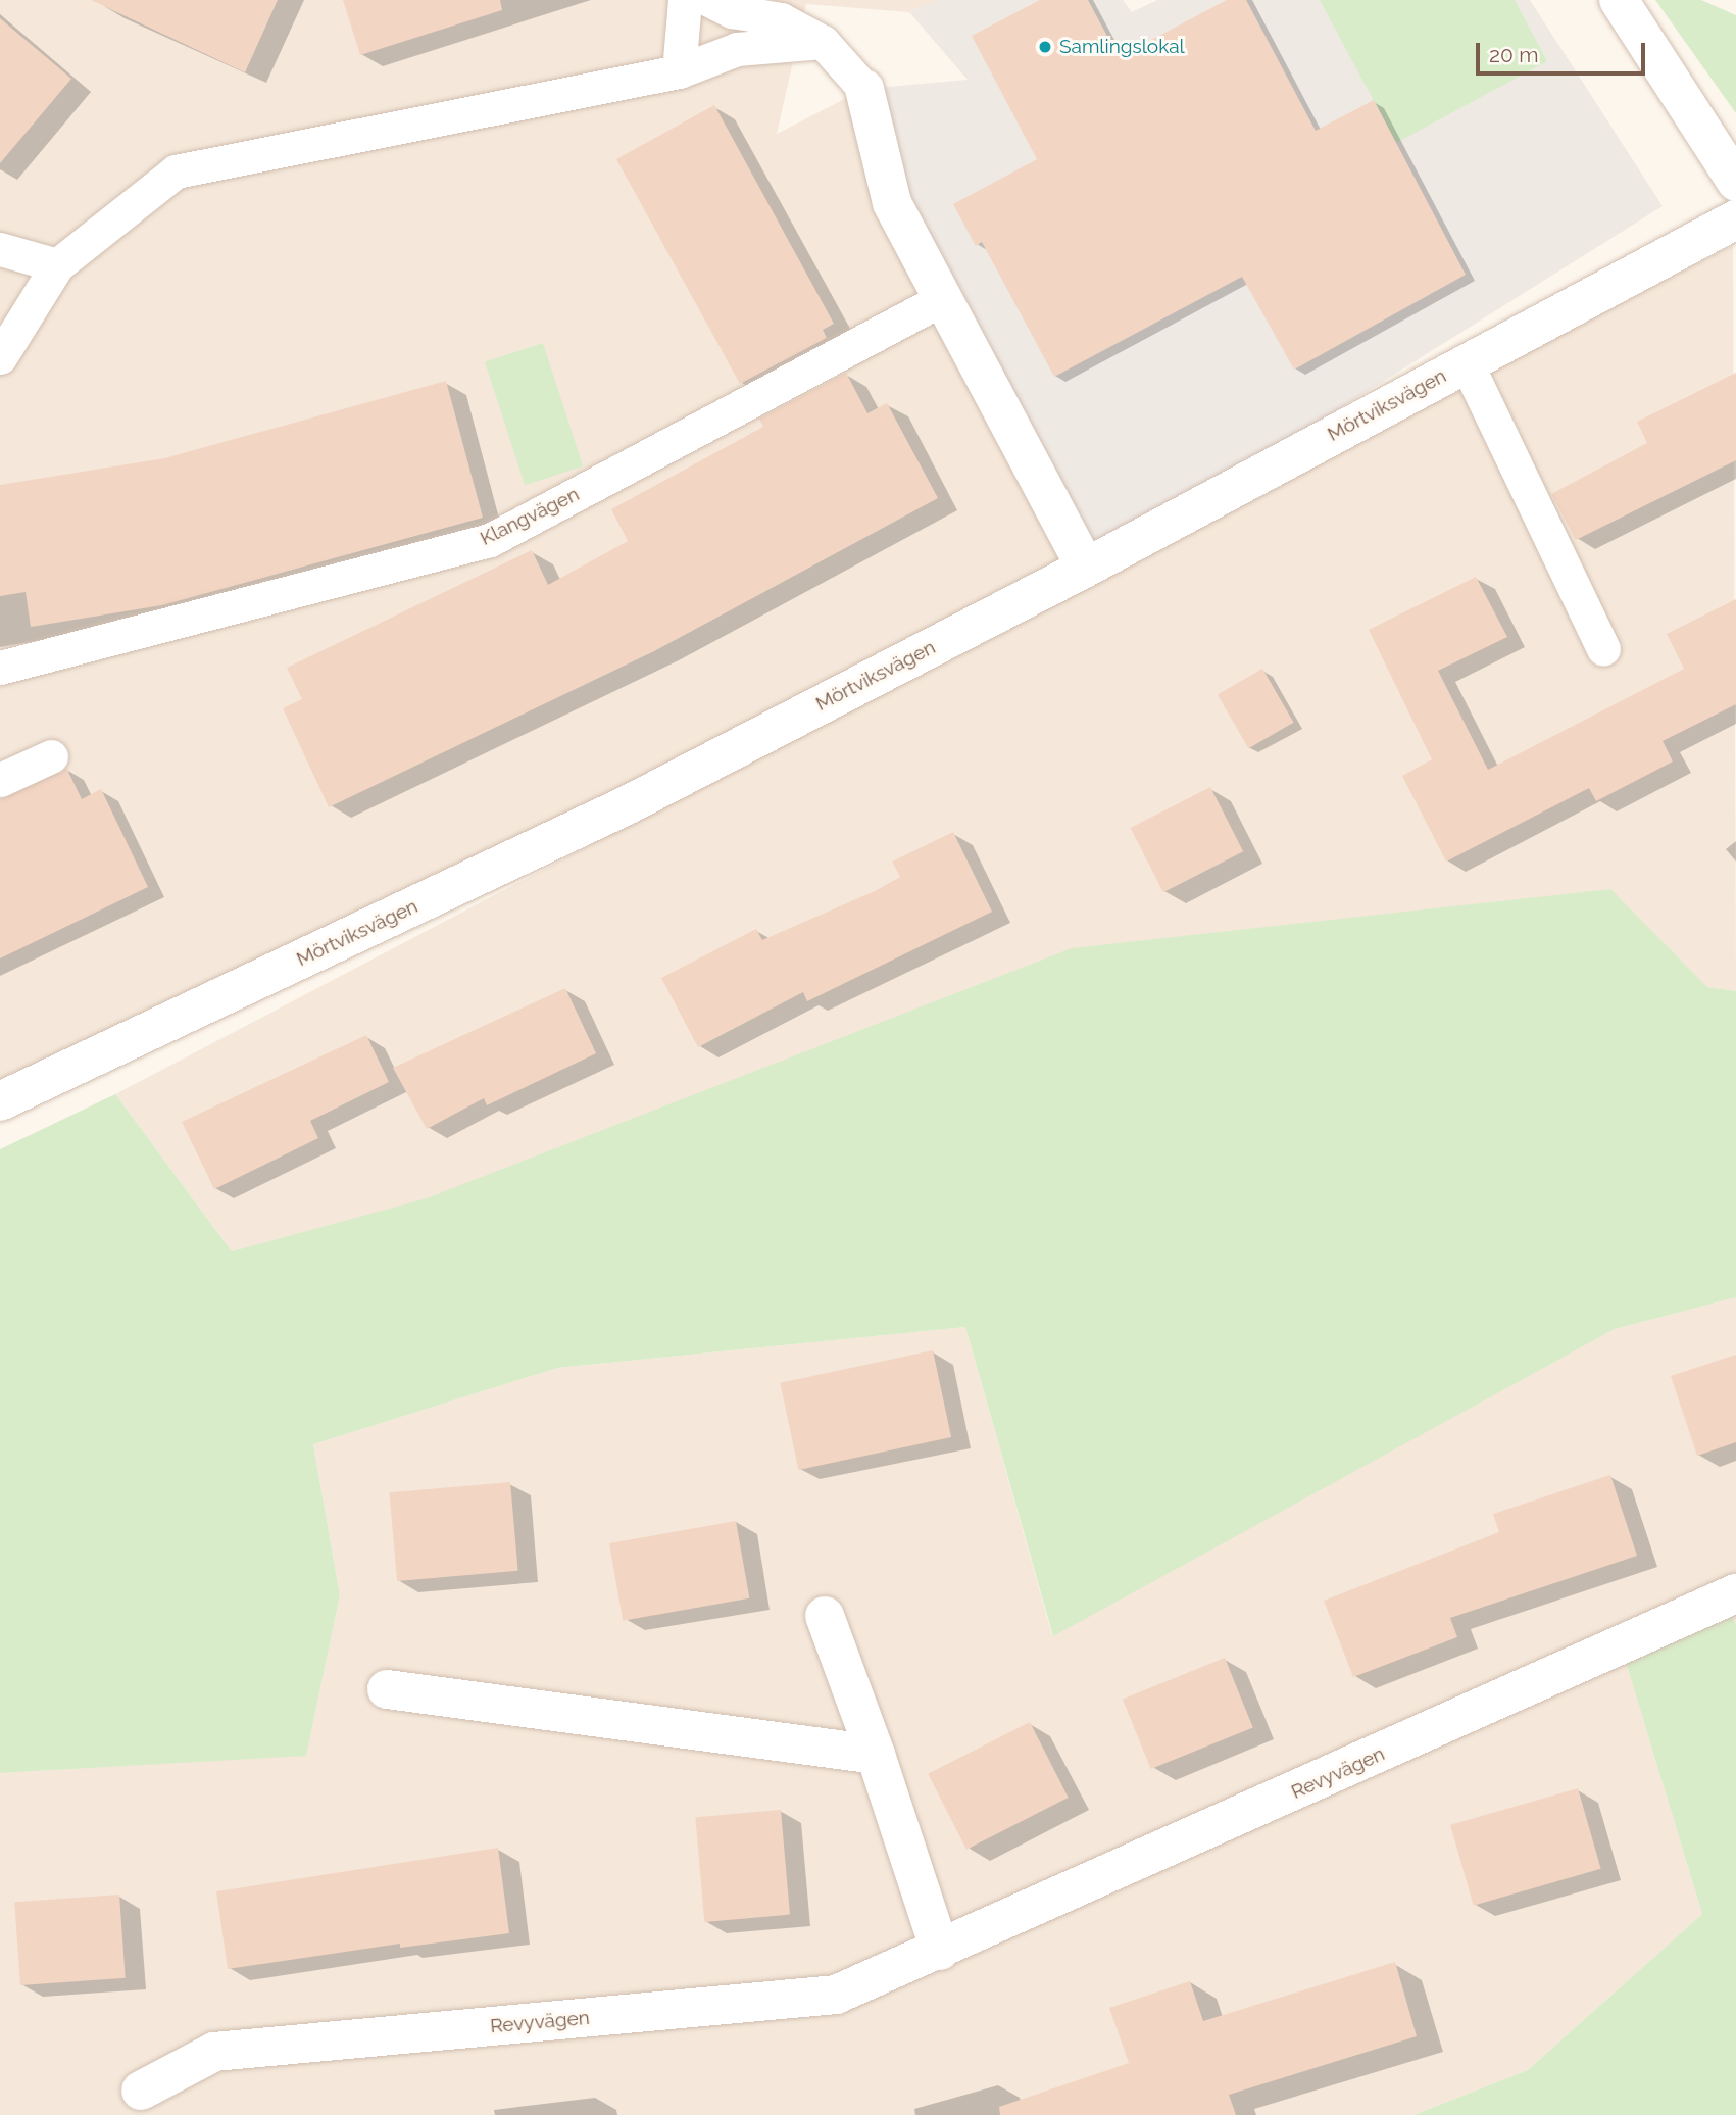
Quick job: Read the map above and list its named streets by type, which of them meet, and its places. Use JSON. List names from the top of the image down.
{
  "streets": {
    "street": ["Mörtviksvägen", "Revyvägen"],
    "lane": ["Klangvägen"]
  },
  "places": ["Samlingslokal"],
  "scale_bar": "20 m"
}
